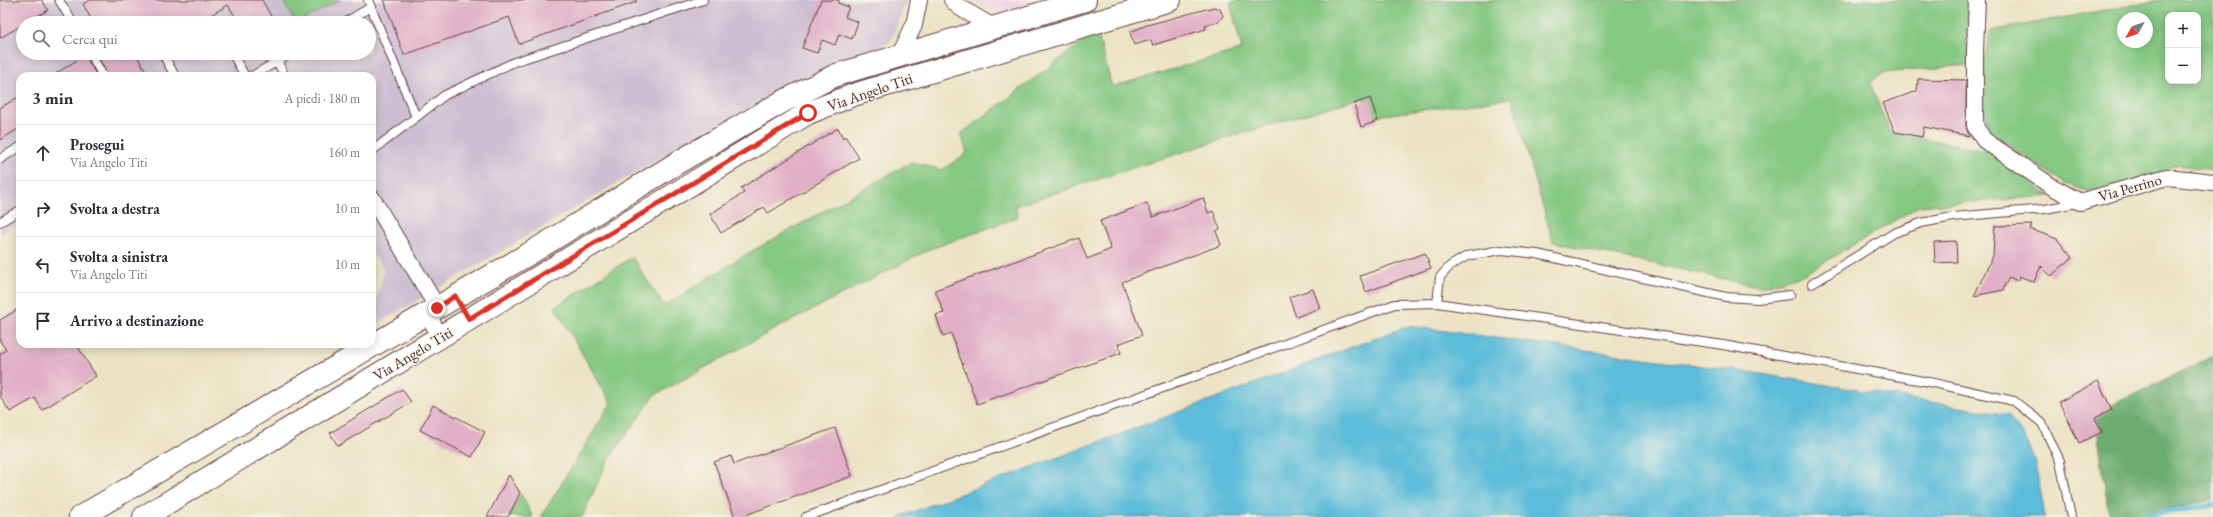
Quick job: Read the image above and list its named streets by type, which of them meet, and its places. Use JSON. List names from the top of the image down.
{
  "streets": {
    "main road": ["Via Angelo Titi"],
    "street": ["Via Perrino"]
  },
  "north": "bottom left",
  "page": {
    "map_buttons": ["+", "−"],
    "search": "Cerca qui",
    "heading": ["3 min", "A piedi · 180 m"],
    "list": [
      ["Prosegui", "Via Angelo Titi", "160 m"],
      ["Svolta a destra", "10 m"],
      ["Svolta a sinistra", "Via Angelo Titi", "10 m"],
      "Arrivo a destinazione"
    ]
  }
}
